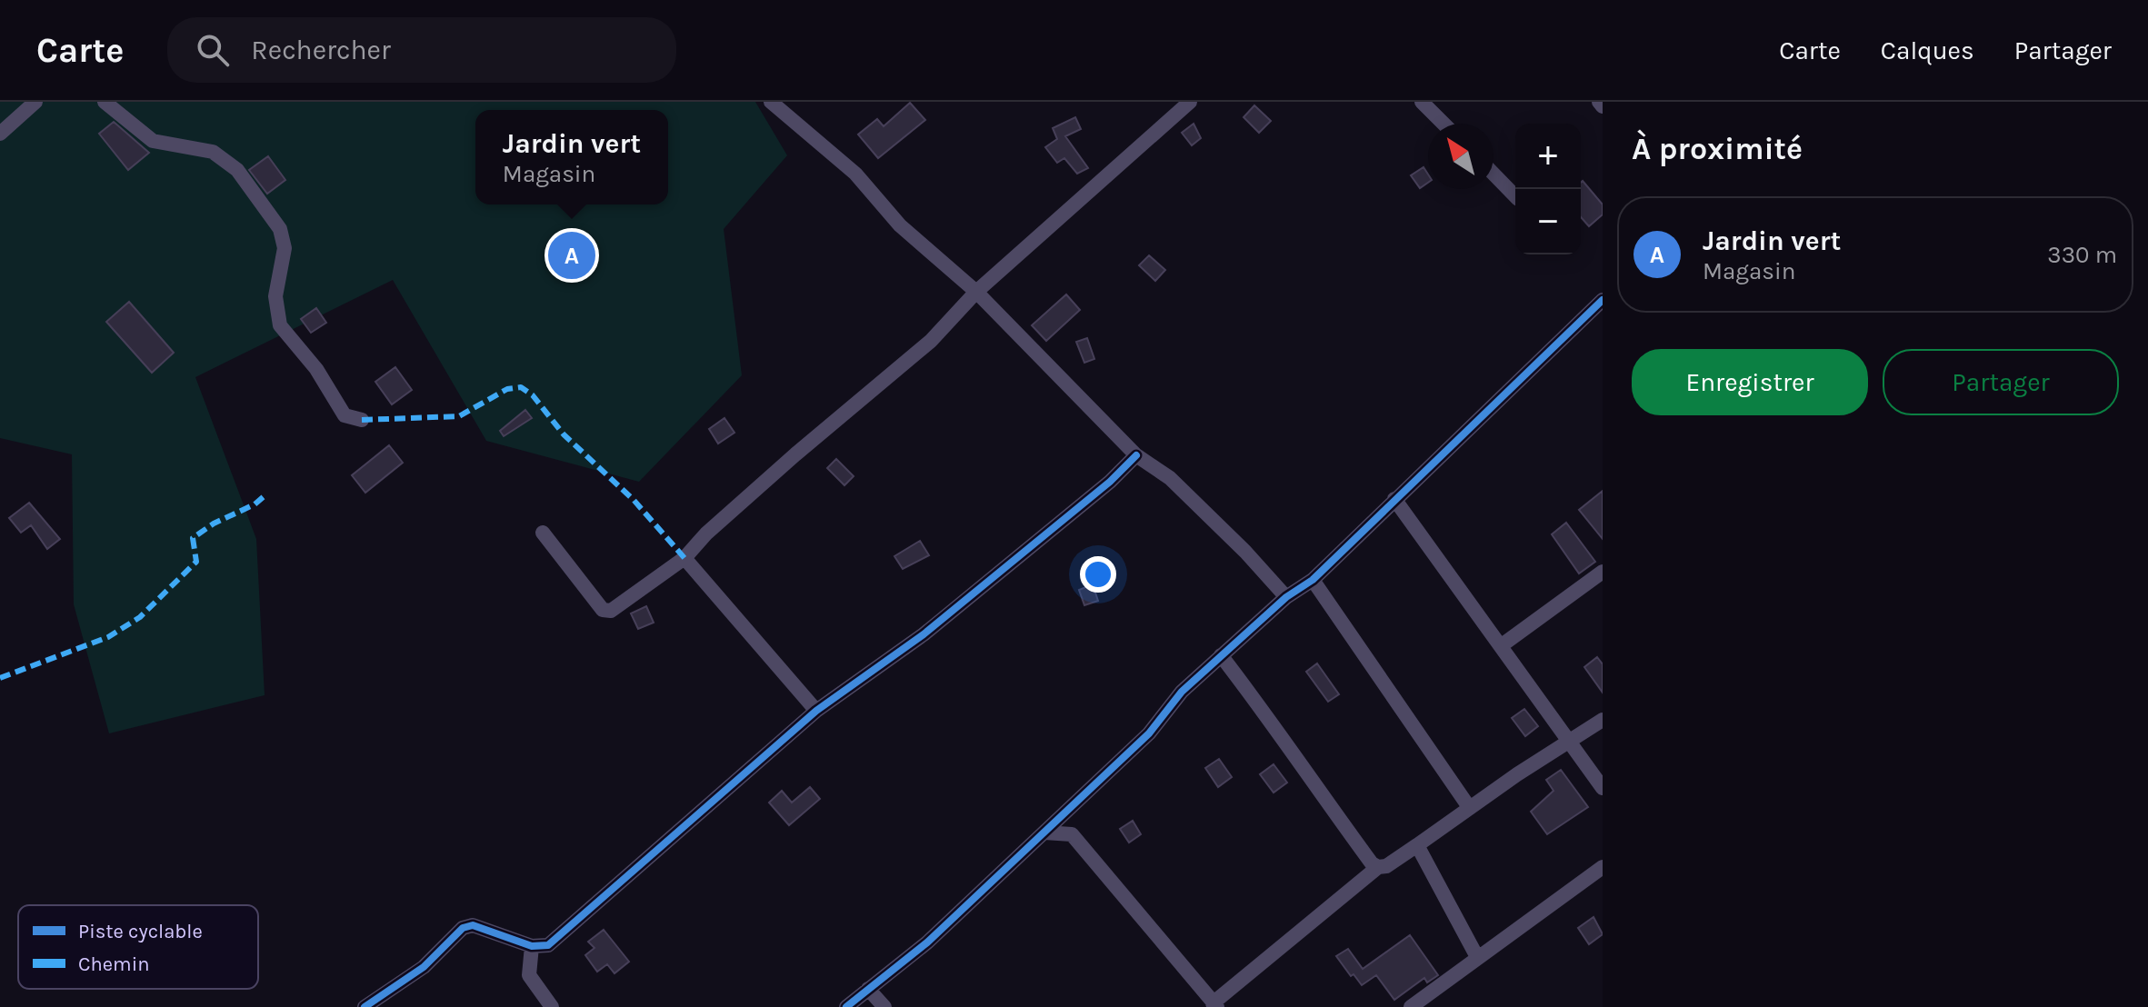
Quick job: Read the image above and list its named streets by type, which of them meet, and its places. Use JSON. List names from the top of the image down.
{
  "legend": ["Piste cyclable", "Chemin"],
  "north": "top left",
  "page": {
    "header": "Carte",
    "search": "Rechercher",
    "nav": ["Carte", "Calques", "Partager"],
    "heading": "À proximité",
    "popup": ["Jardin vert", "Magasin"],
    "map_buttons": ["+", "−"],
    "list": [
      {
        "mark": "A",
        "name": "Jardin vert",
        "note": "Magasin",
        "value": "330 m"
      }
    ],
    "pins": "A",
    "buttons": ["Enregistrer", "Partager"]
  }
}
